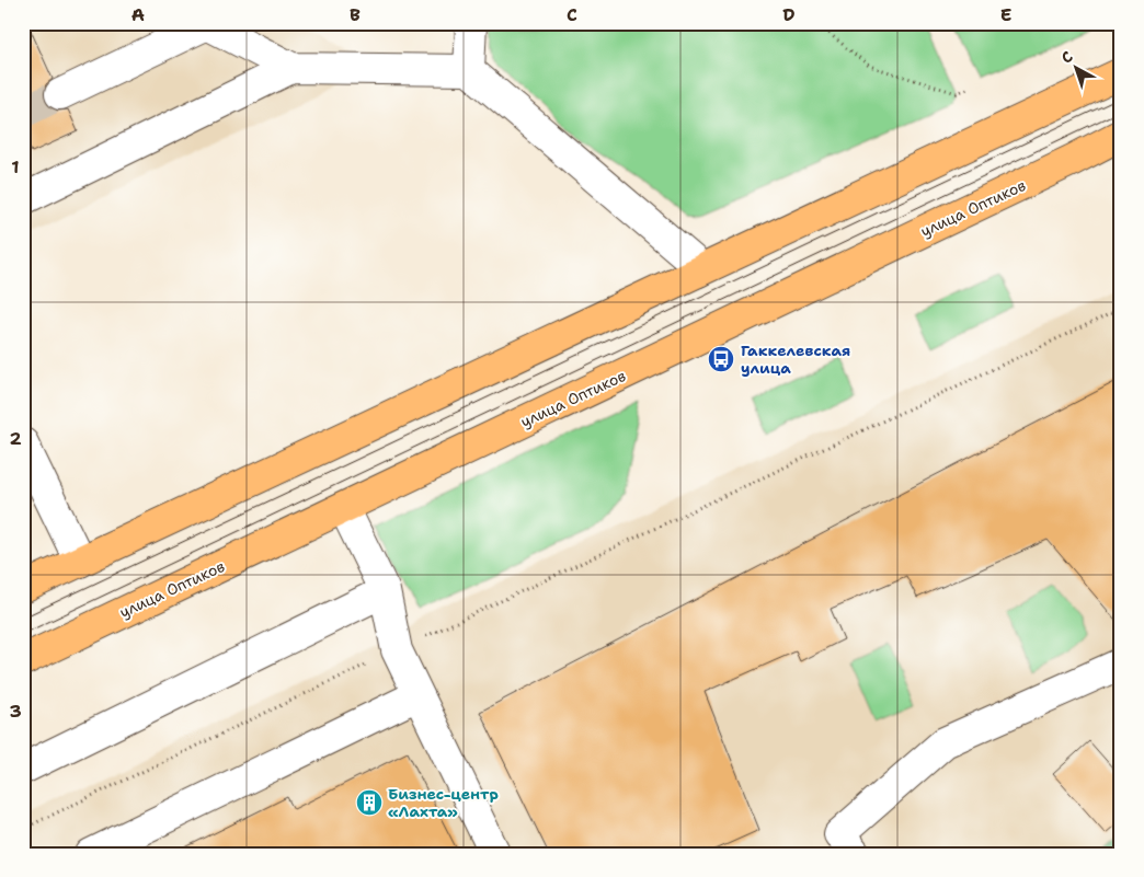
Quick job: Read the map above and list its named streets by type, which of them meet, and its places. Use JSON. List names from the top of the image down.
{
  "streets": {
    "main road": ["улица Оптиков"]
  },
  "places": {
    "bus stop": ["Гаккелевская улица"],
    "building": ["Бизнес-центр «Лахта»"]
  },
  "north": "top left",
  "grid": {
    "columns": [
      "A",
      "B",
      "C",
      "D",
      "E"
    ],
    "rows": ["1", "2", "3"]
  }
}
